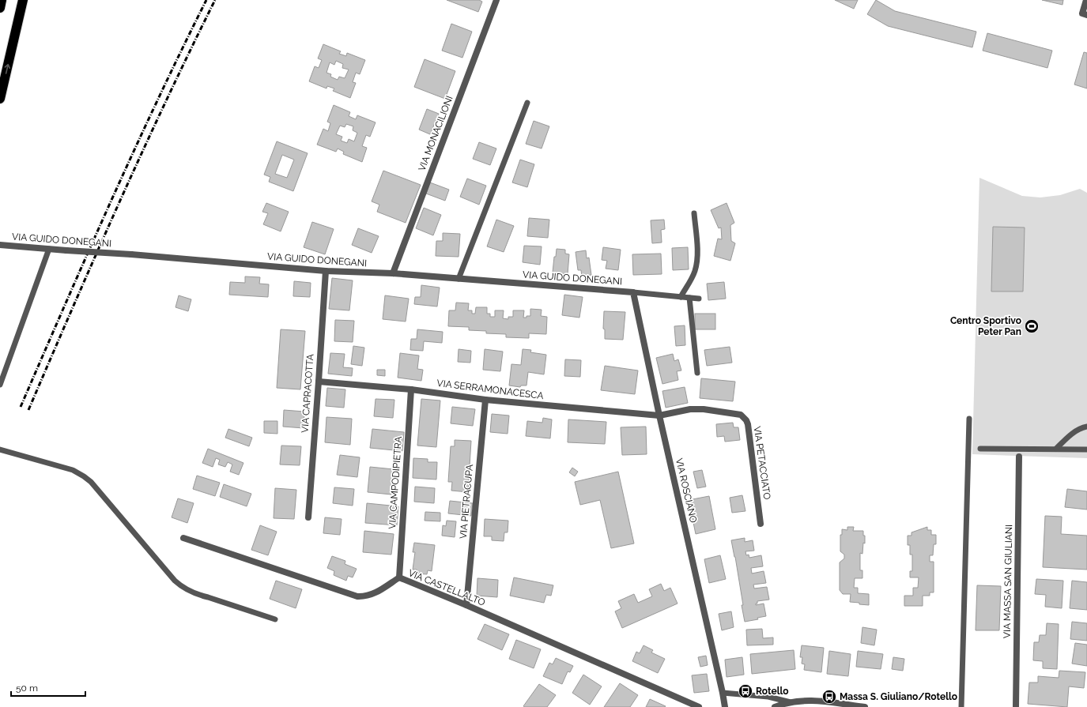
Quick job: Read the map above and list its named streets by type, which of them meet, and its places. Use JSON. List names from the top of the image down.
{
  "streets": {
    "street": [
      "VIA MONACILIONI",
      "VIA GUIDO DONEGANI",
      "VIA SERRAMONACESCA",
      "VIA CAPRACOTTA",
      "VIA PETACCIATO",
      "VIA CAMPODIPIETRA",
      "VIA ROSCIANO",
      "VIA PIETRACUPA",
      "VIA MASSA SAN GIULIANI",
      "VIA CASTELLALTO"
    ]
  },
  "crossings": [
    ["VIA MONACILIONI", "VIA GUIDO DONEGANI"],
    ["VIA GUIDO DONEGANI", "VIA CAPRACOTTA"],
    ["VIA GUIDO DONEGANI", "VIA ROSCIANO"],
    ["VIA SERRAMONACESCA", "VIA CAPRACOTTA"],
    ["VIA SERRAMONACESCA", "VIA PETACCIATO"],
    ["VIA SERRAMONACESCA", "VIA CAMPODIPIETRA"],
    ["VIA SERRAMONACESCA", "VIA ROSCIANO"],
    ["VIA SERRAMONACESCA", "VIA PIETRACUPA"],
    ["VIA PETACCIATO", "VIA ROSCIANO"],
    ["VIA CAMPODIPIETRA", "VIA CASTELLALTO"],
    ["VIA PIETRACUPA", "VIA CASTELLALTO"]
  ],
  "places": {
    "sports": ["Centro Sportivo Peter Pan"],
    "bus stop": ["Rotello", "Massa S. Giuliano/Rotello"]
  },
  "scale_bar": "50 m"
}
